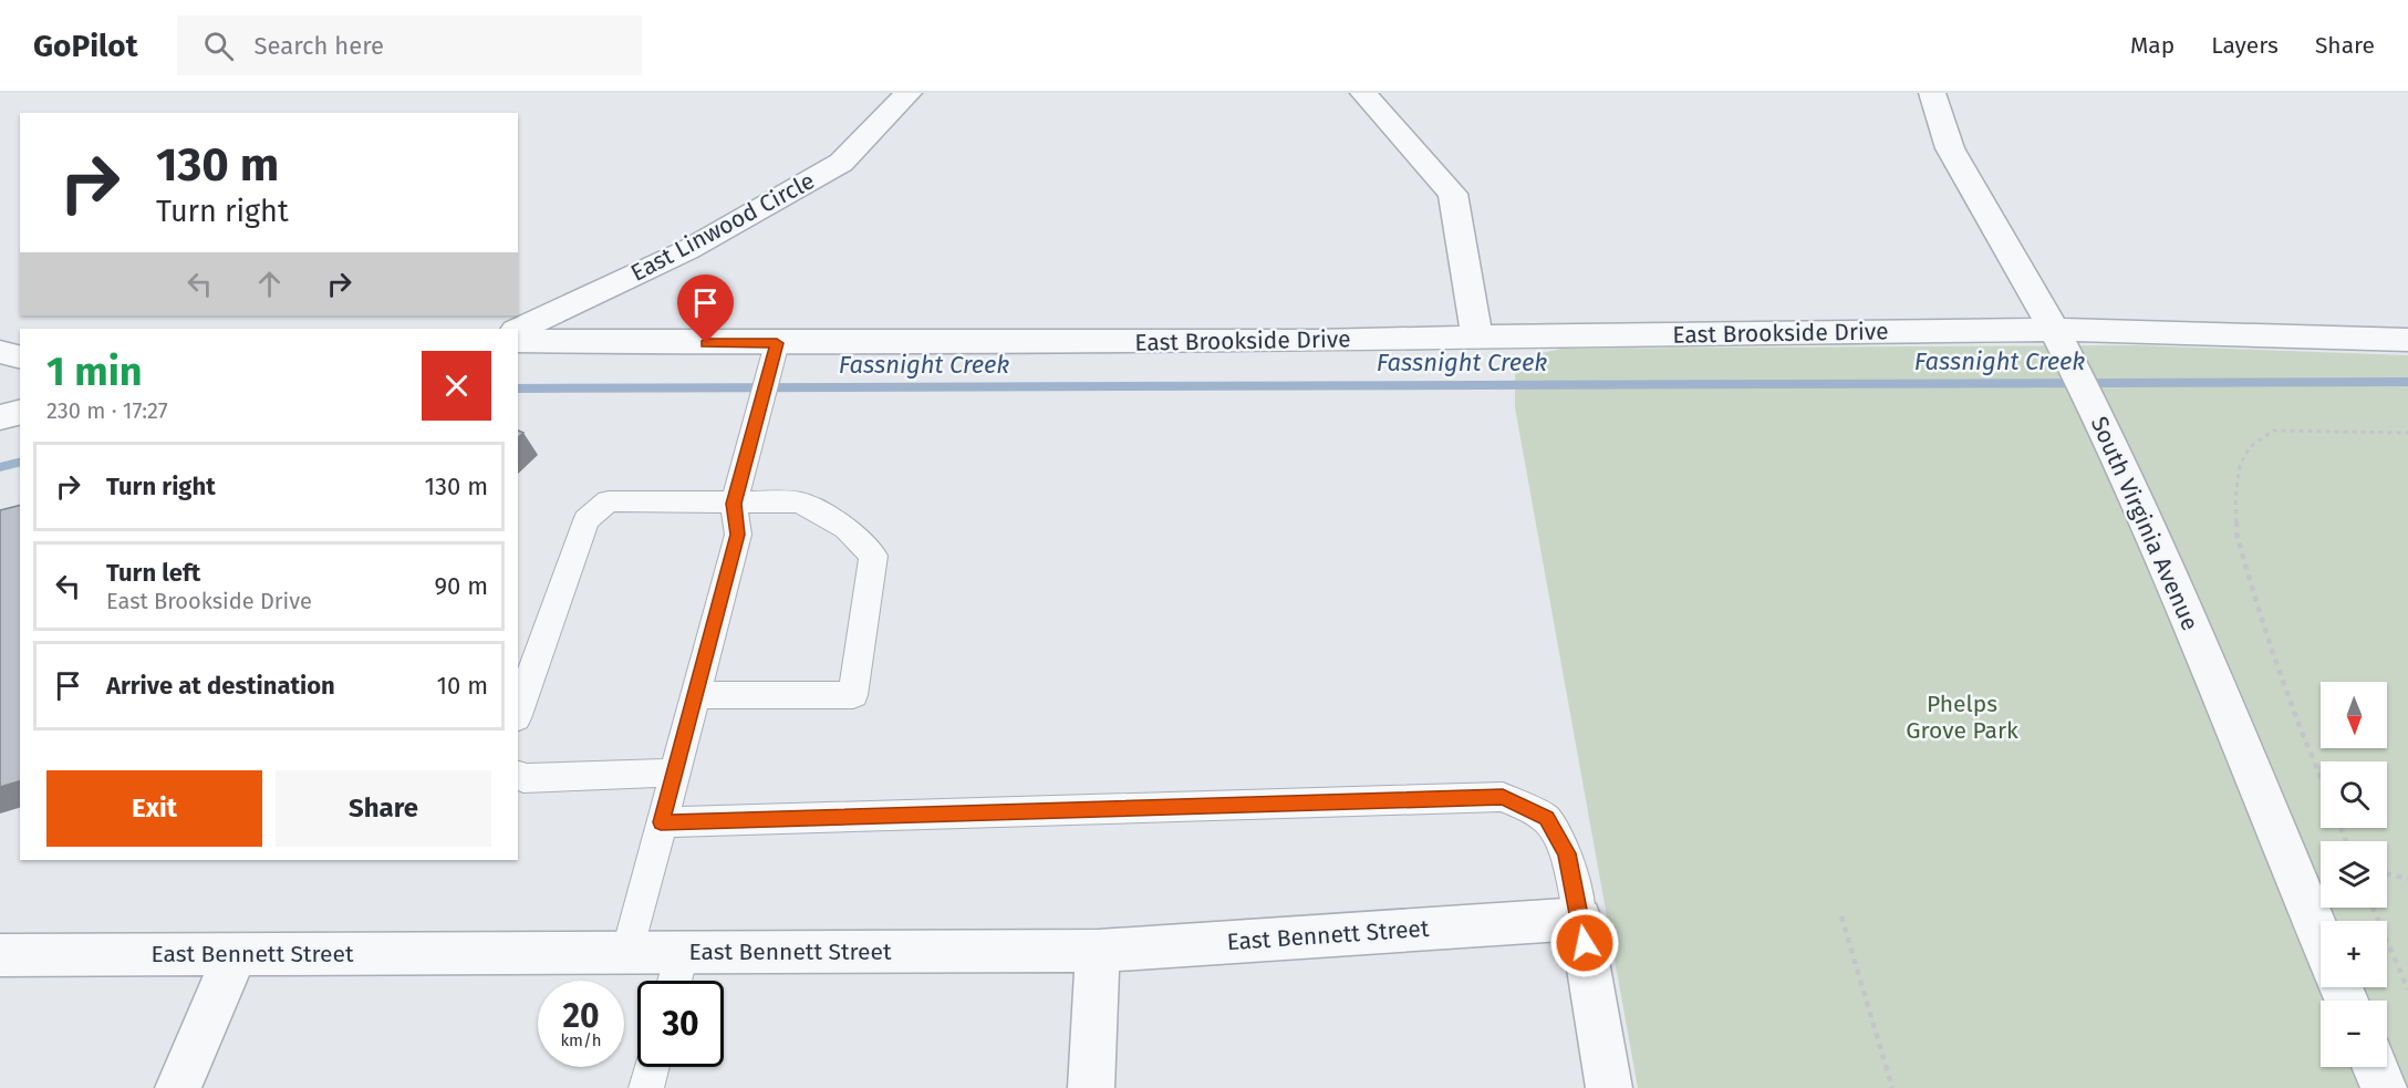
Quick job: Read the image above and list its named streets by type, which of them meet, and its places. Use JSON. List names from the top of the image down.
{
  "streets": {
    "street": [
      "East Linwood Circle",
      "East Brookside Drive",
      "South Virginia Avenue",
      "East Bennett Street"
    ]
  },
  "crossings": [
    ["East Brookside Drive", "South Virginia Avenue"]
  ],
  "water": ["Fassnight Creek"],
  "parks": ["Phelps Grove Park"],
  "north": "bottom",
  "page": {
    "header": "GoPilot",
    "search": "Search here",
    "nav": ["Map", "Layers", "Share"],
    "turn": ["130 m", "Turn right"],
    "heading": ["1 min", "230 m · 17:27"],
    "list": [
      {
        "name": "Turn right",
        "value": "130 m"
      },
      {
        "name": "Turn left",
        "note": "East Brookside Drive",
        "value": "90 m"
      },
      {
        "name": "Arrive at destination",
        "value": "10 m"
      }
    ],
    "map_buttons": ["+", "−"],
    "buttons": ["Exit", "Share"],
    "speed": "20 km/h",
    "limit": "30"
  }
}
